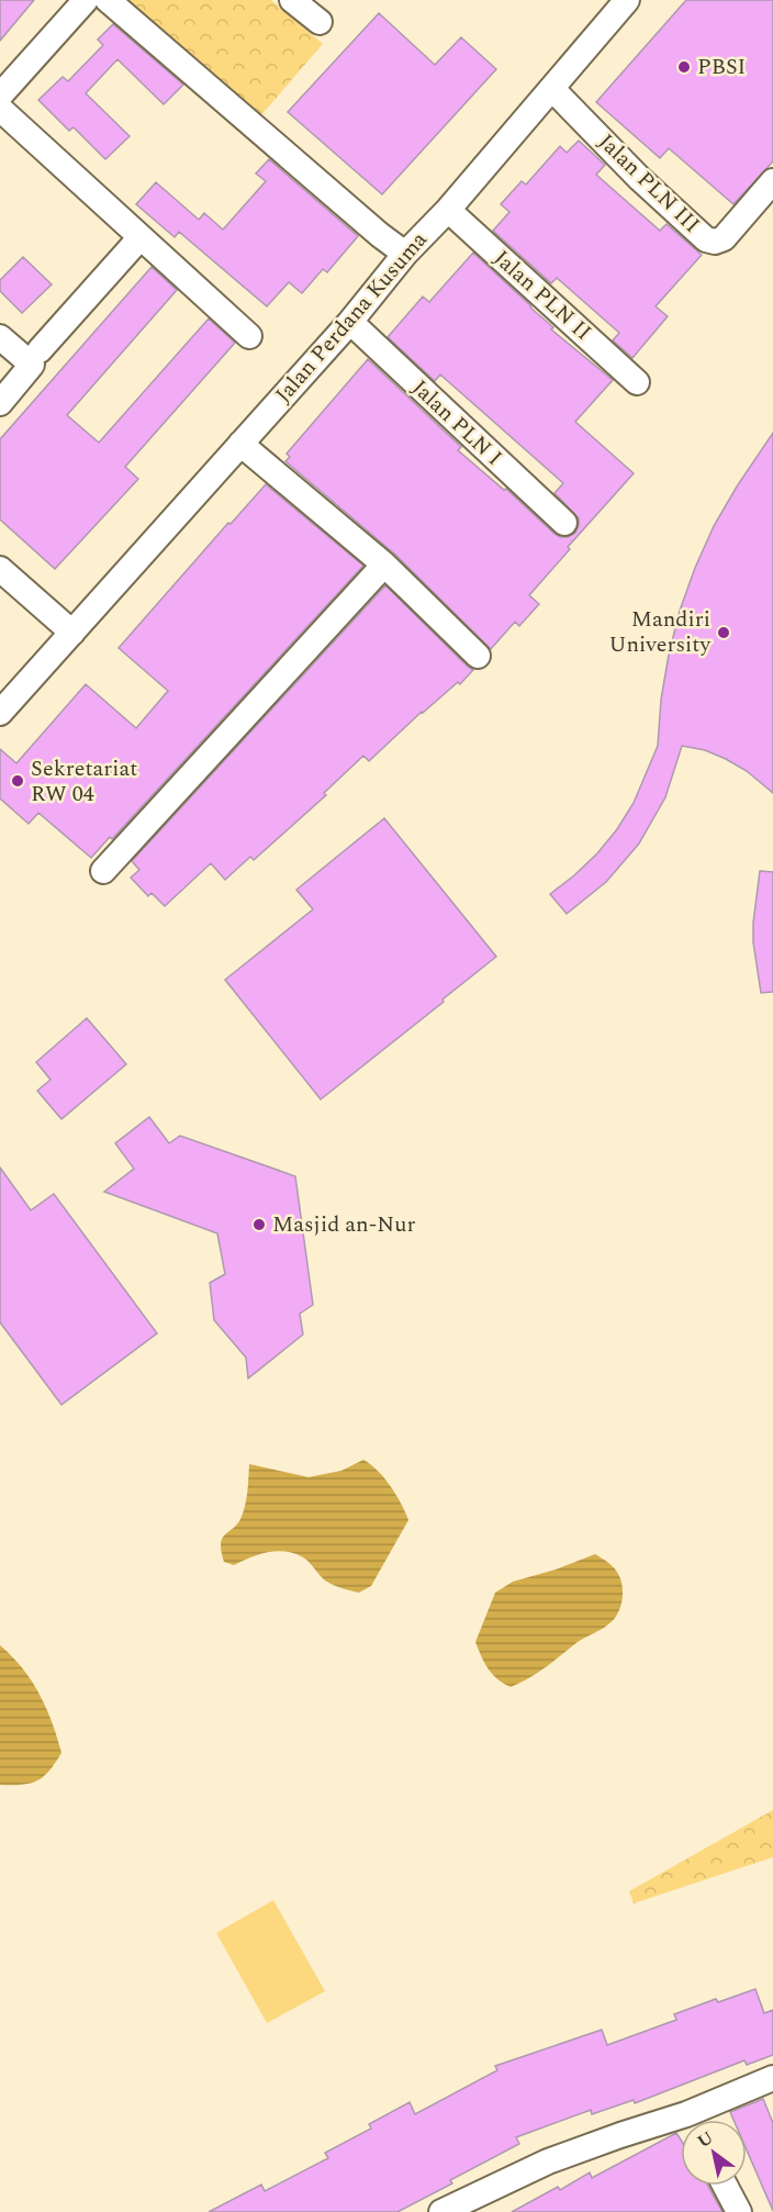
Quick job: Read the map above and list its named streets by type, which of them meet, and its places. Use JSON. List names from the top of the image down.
{
  "streets": {
    "street": [
      "Jalan PLN III",
      "Jalan PLN II",
      "Jalan Perdana Kusuma",
      "Jalan PLN I"
    ]
  },
  "crossings": [
    ["Jalan PLN III", "Jalan Perdana Kusuma"],
    ["Jalan PLN II", "Jalan Perdana Kusuma"],
    ["Jalan Perdana Kusuma", "Jalan PLN I"]
  ],
  "places": [
    "PBSI",
    "Mandiri University",
    "Sekretariat RW 04",
    "Masjid an-Nur"
  ],
  "north": "top left"
}
